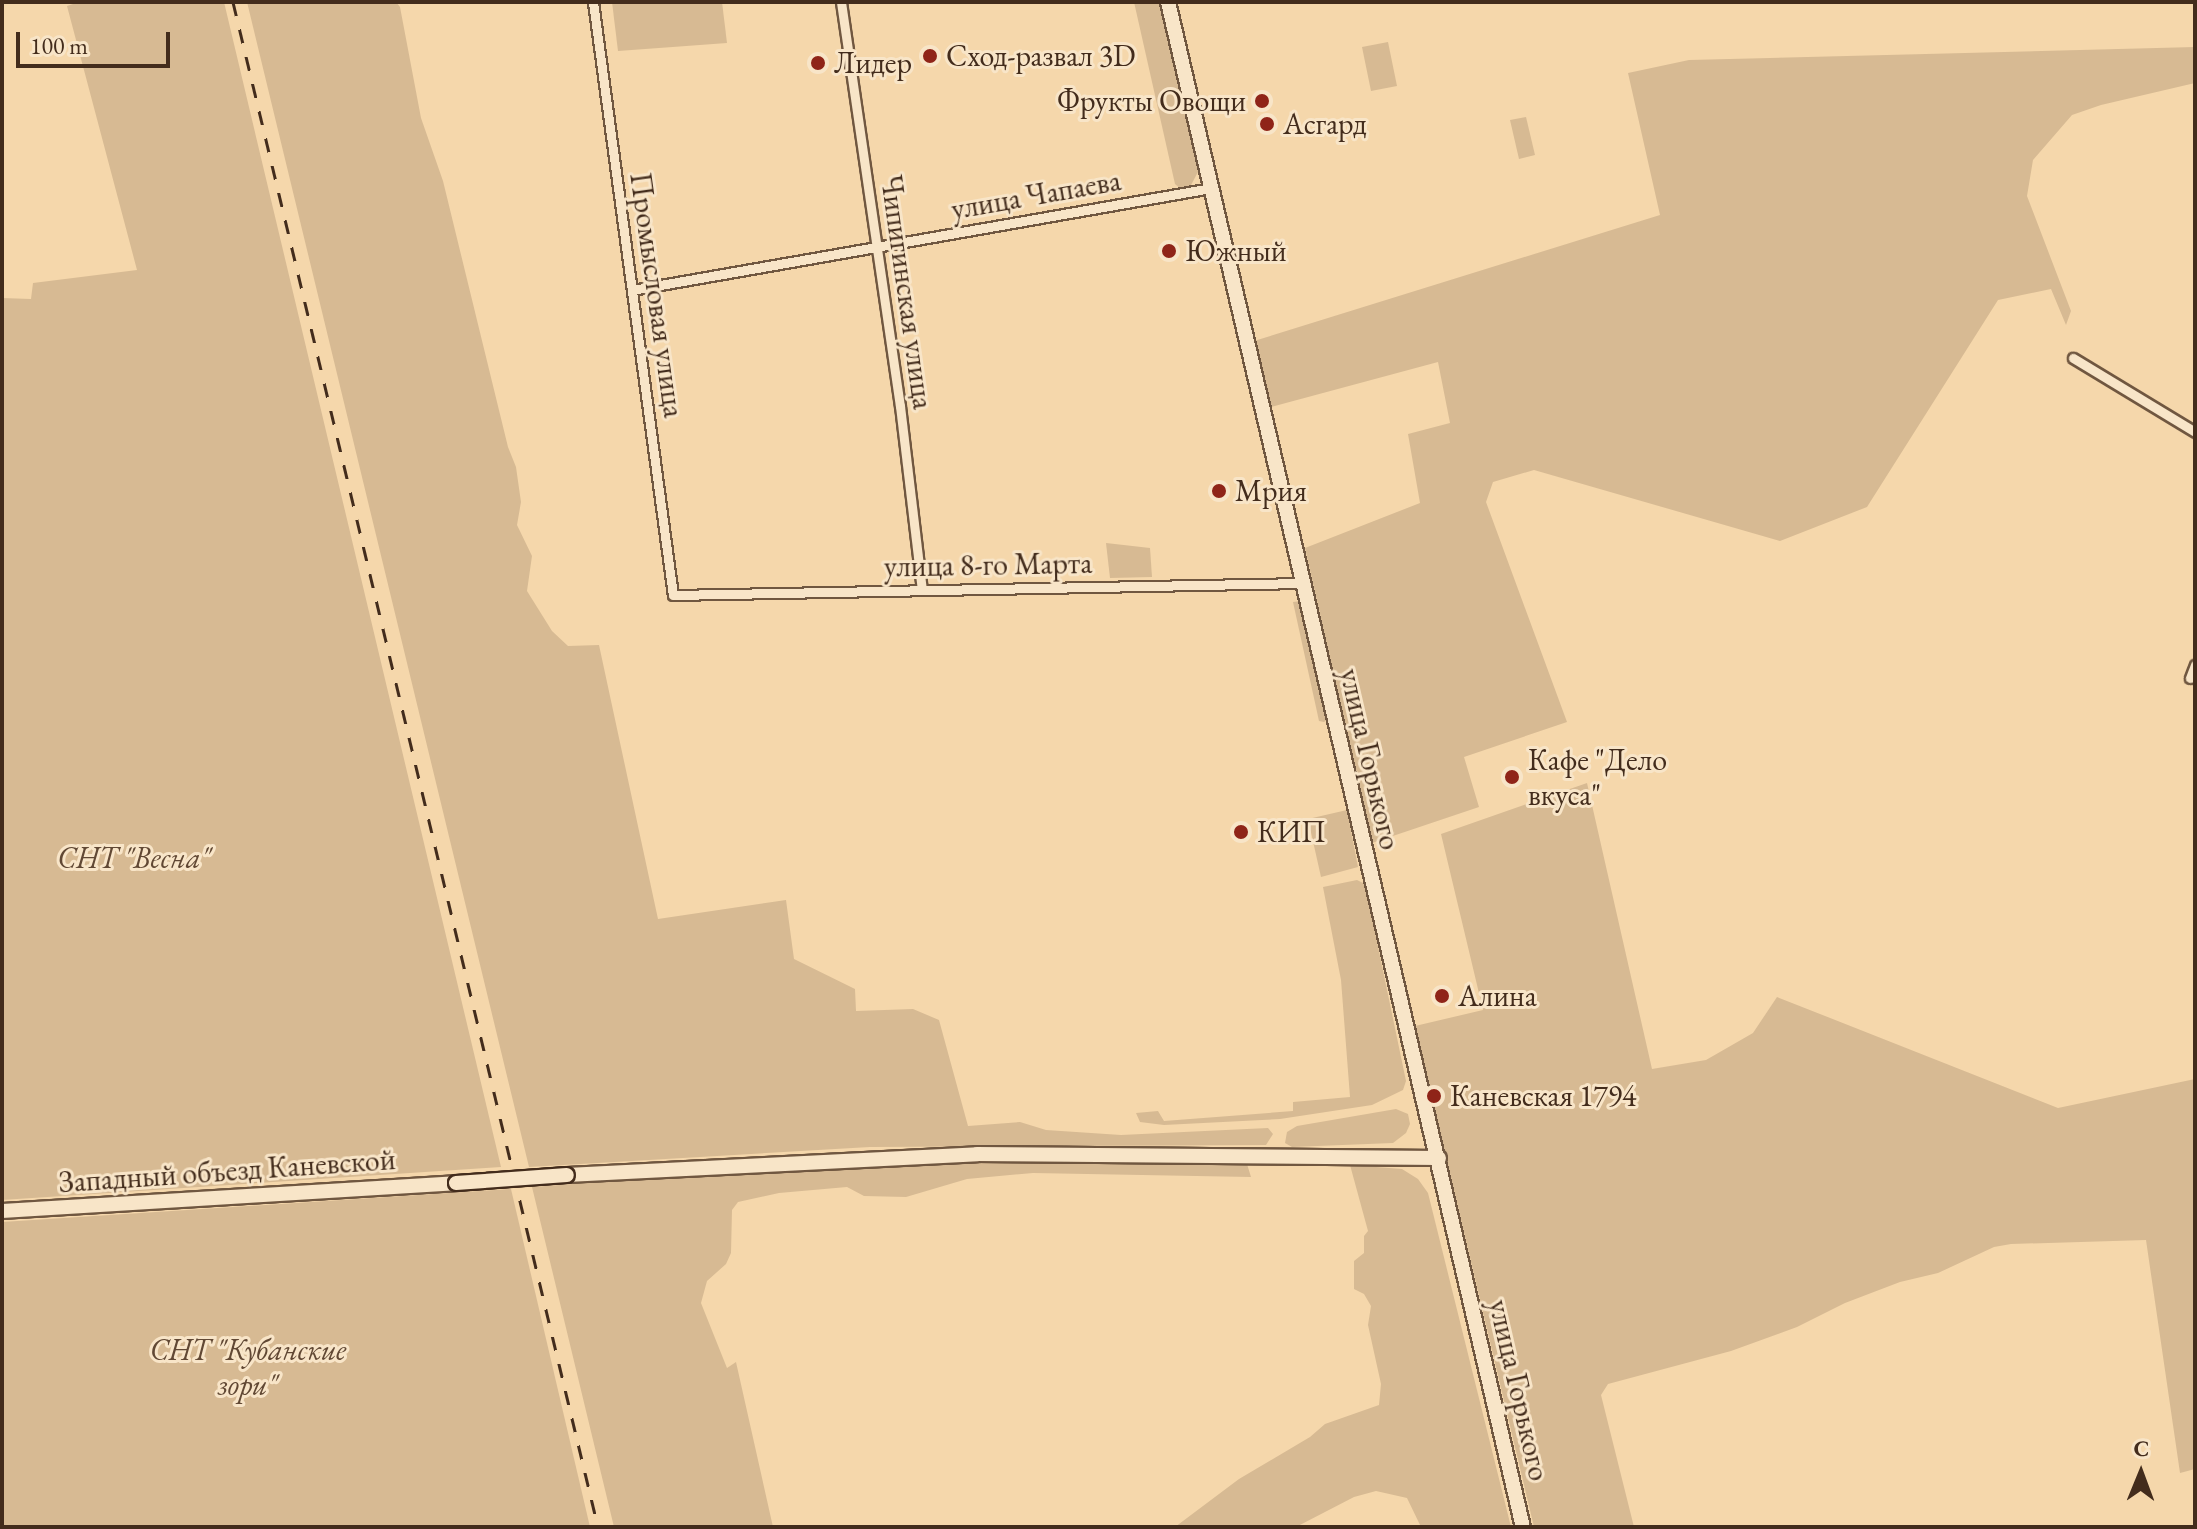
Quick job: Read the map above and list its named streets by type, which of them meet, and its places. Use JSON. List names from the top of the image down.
{
  "streets": {
    "main road": ["улица Горького", "Западный объезд Каневской"],
    "street": [
      "улица Чапаева",
      "Чипигинская улица",
      "Промысловая улица",
      "улица 8-го Марта"
    ]
  },
  "crossings": [
    ["улица Чапаева", "Чипигинская улица"],
    ["улица Чапаева", "Промысловая улица"],
    ["улица Чапаева", "улица Горького"],
    ["Чипигинская улица", "улица 8-го Марта"],
    ["Промысловая улица", "улица 8-го Марта"],
    ["улица 8-го Марта", "улица Горького"],
    ["улица Горького", "Западный объезд Каневской"]
  ],
  "parks": ["СНТ \"Весна\"", "СНТ \"Кубанские зори\""],
  "places": [
    "Сход-развал 3D",
    "Лидер",
    "Фрукты Овощи",
    "Асгард",
    "Южный",
    "Мрия",
    "Кафе \"Дело вкуса\"",
    "КИП",
    "Алина",
    "Каневская 1794"
  ],
  "scale_bar": "100 m",
  "north": "top"
}
